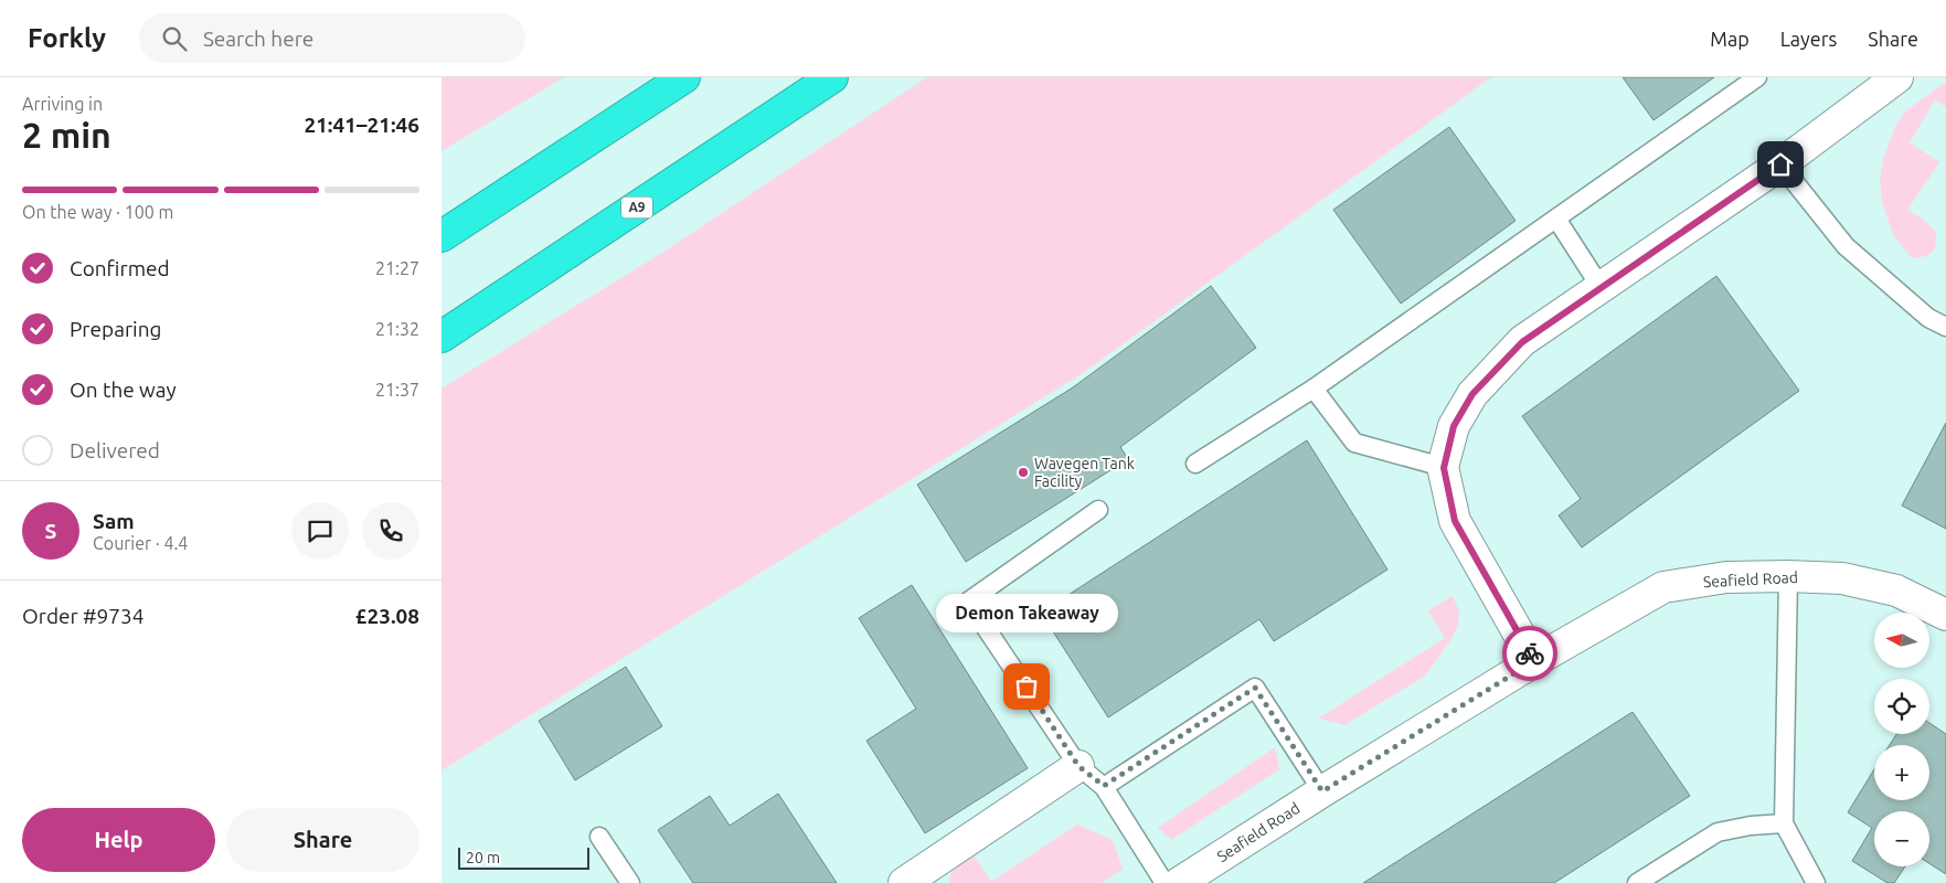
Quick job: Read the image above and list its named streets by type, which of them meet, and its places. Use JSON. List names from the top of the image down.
{
  "streets": {
    "highway": ["A9"],
    "street": ["Seafield Road"]
  },
  "places": ["Wavegen Tank Facility", "Demon Takeaway"],
  "scale_bar": "20 m",
  "north": "left",
  "page": {
    "header": "Forkly",
    "search": "Search here",
    "nav": ["Map", "Layers", "Share"],
    "heading": ["2 min", "Arriving in", "21:41–21:46"],
    "panel": [
      "Sam",
      "Courier · 4.4",
      "Order #9734",
      "£23.08"
    ],
    "bar": "On the way · 100 m",
    "list": [
      ["Confirmed", "21:27"],
      ["Preparing", "21:32"],
      ["On the way", "21:37"],
      "Delivered"
    ],
    "round": "S",
    "bubble": "Demon Takeaway",
    "map_buttons": ["+", "−"],
    "buttons": ["Help", "Share"],
    "scale": "20 m"
  }
}
